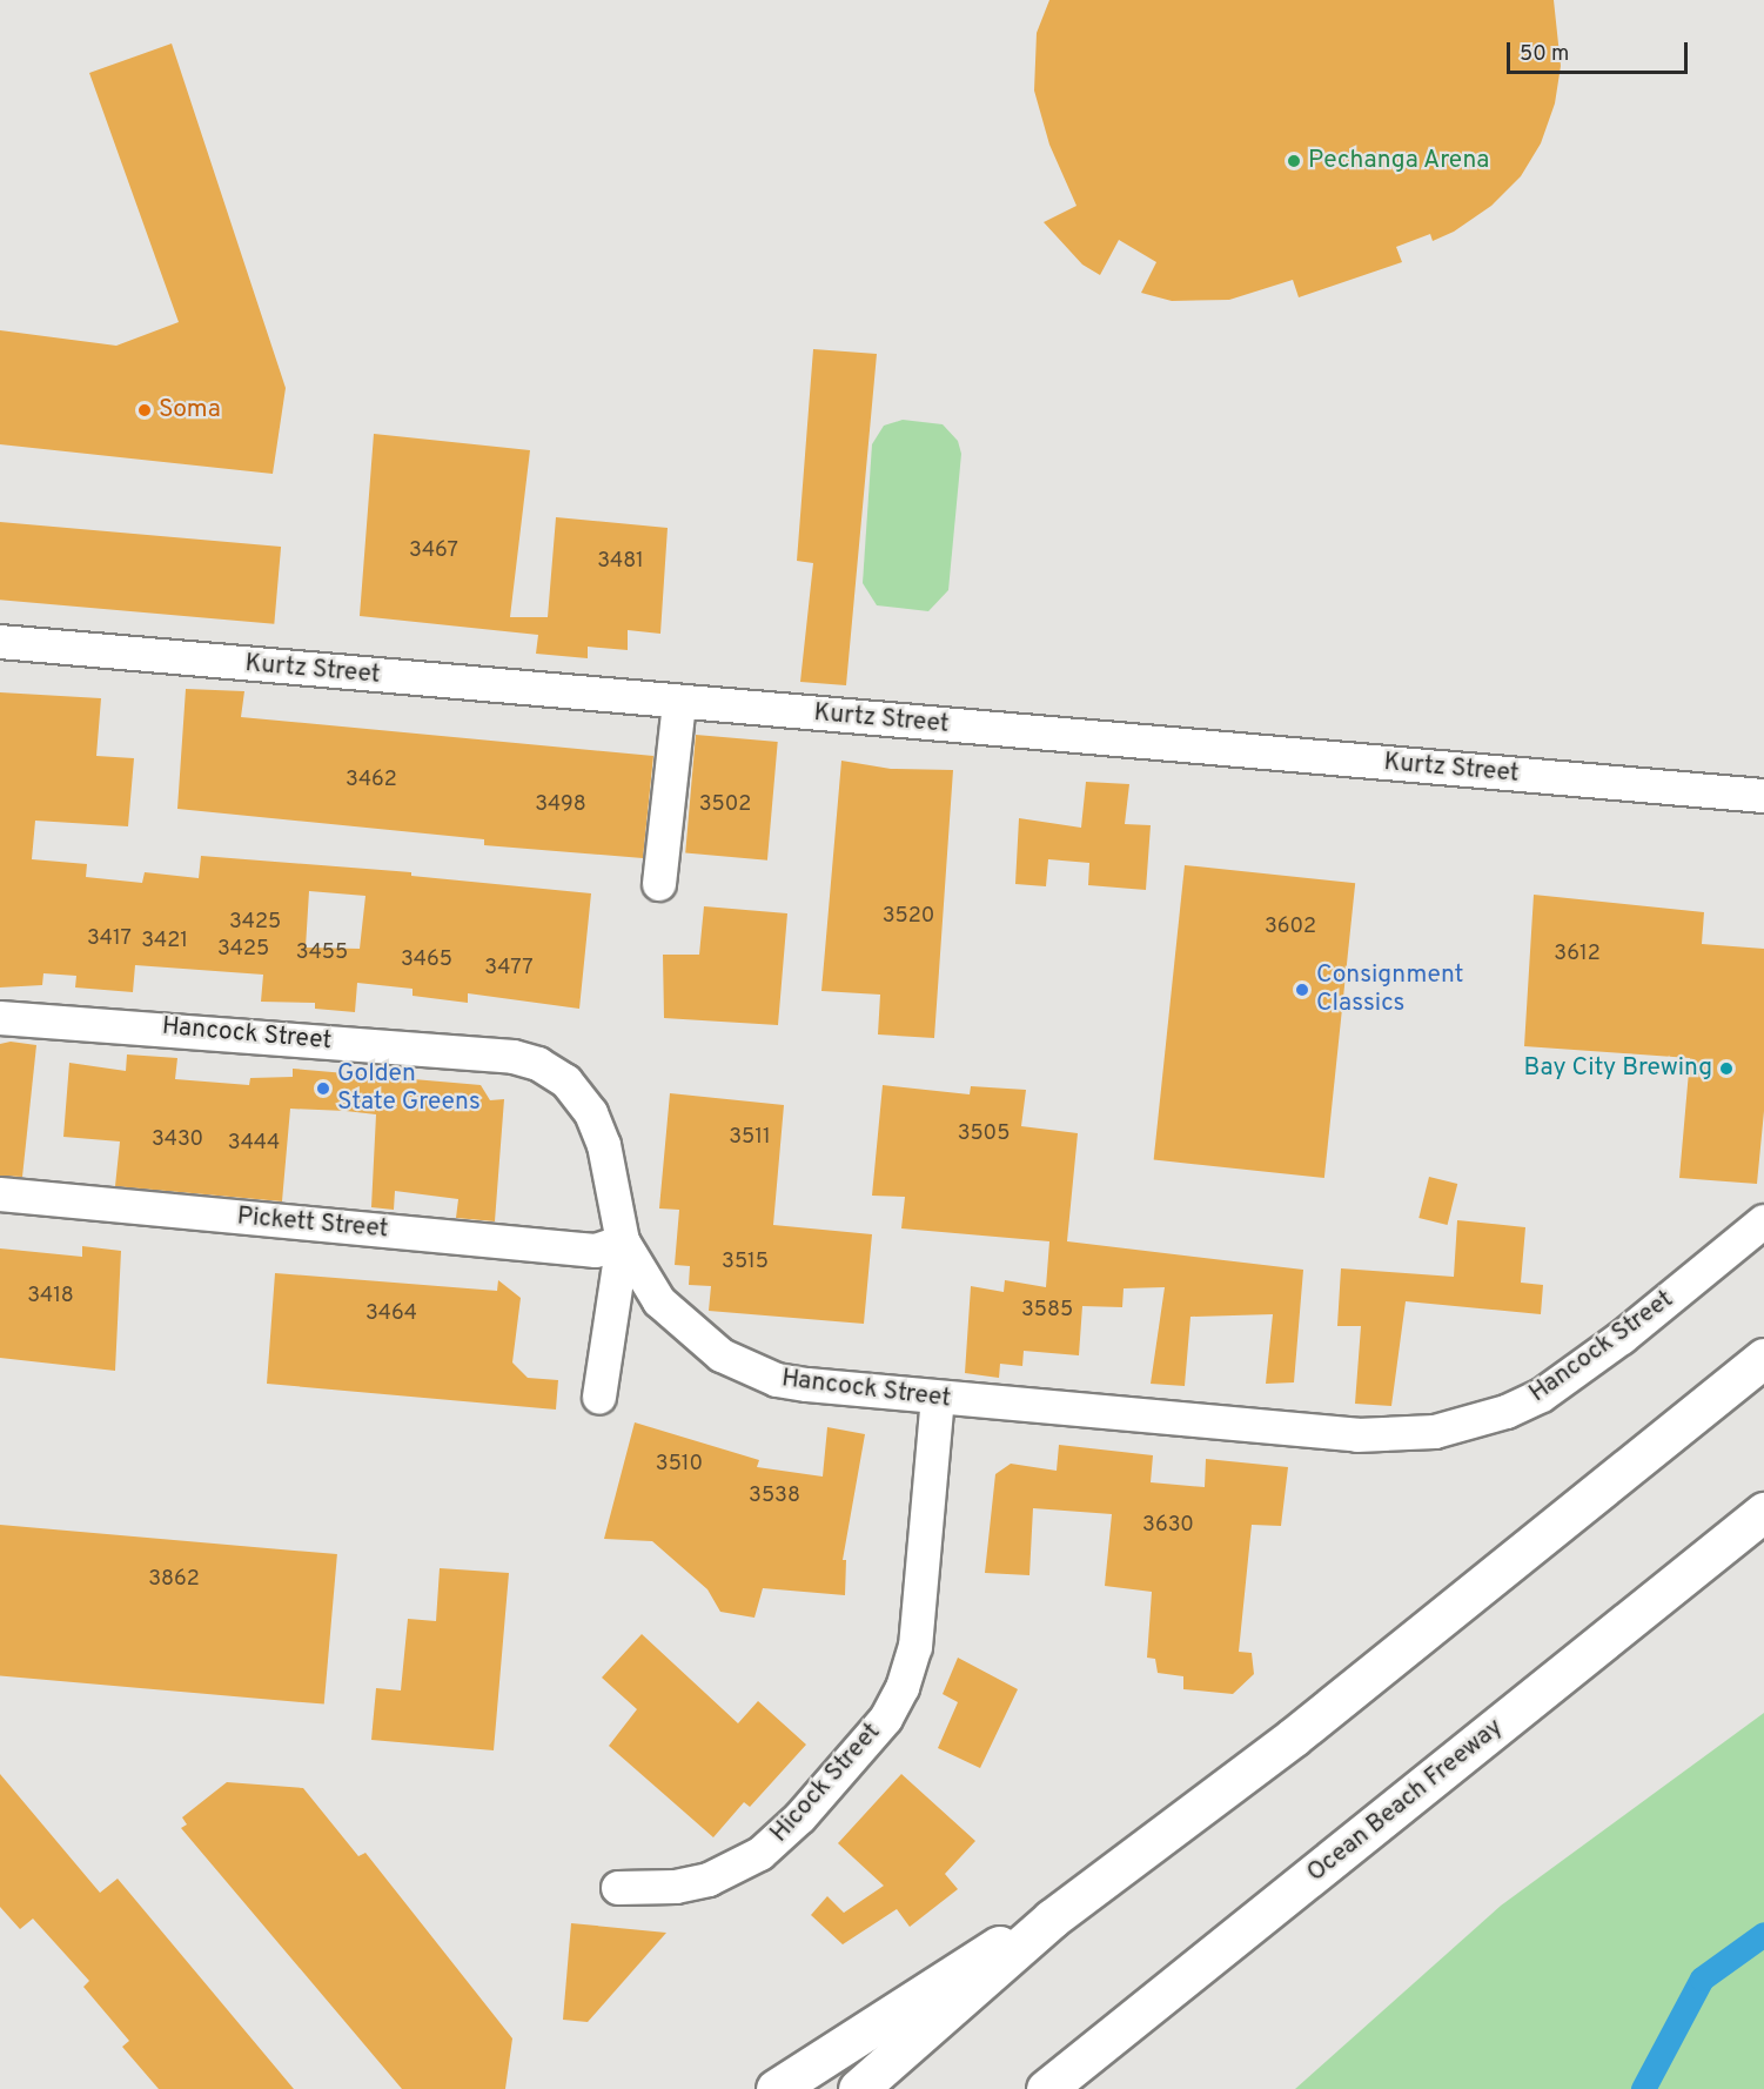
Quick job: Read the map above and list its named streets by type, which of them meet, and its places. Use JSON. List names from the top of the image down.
{
  "streets": {
    "highway": ["Ocean Beach Freeway"],
    "street": [
      "Kurtz Street",
      "Hancock Street",
      "Pickett Street",
      "Hicock Street"
    ]
  },
  "crossings": [
    ["Hancock Street", "Pickett Street"],
    ["Hancock Street", "Hicock Street"]
  ],
  "places": [
    "Pechanga Arena",
    "Soma",
    "Consignment Classics",
    "Bay City Brewing",
    "Golden State Greens"
  ],
  "house_numbers": [
    "3467",
    "3481",
    "3462",
    "3498",
    "3502",
    "3520",
    "3425",
    "3602",
    "3417",
    "3421",
    "3425",
    "3455",
    "3612",
    "3465",
    "3477",
    "3505",
    "3511",
    "3430",
    "3444",
    "3515",
    "3418",
    "3585",
    "3464",
    "3510",
    "3538",
    "3630",
    "3862"
  ],
  "scale_bar": "50 m"
}
